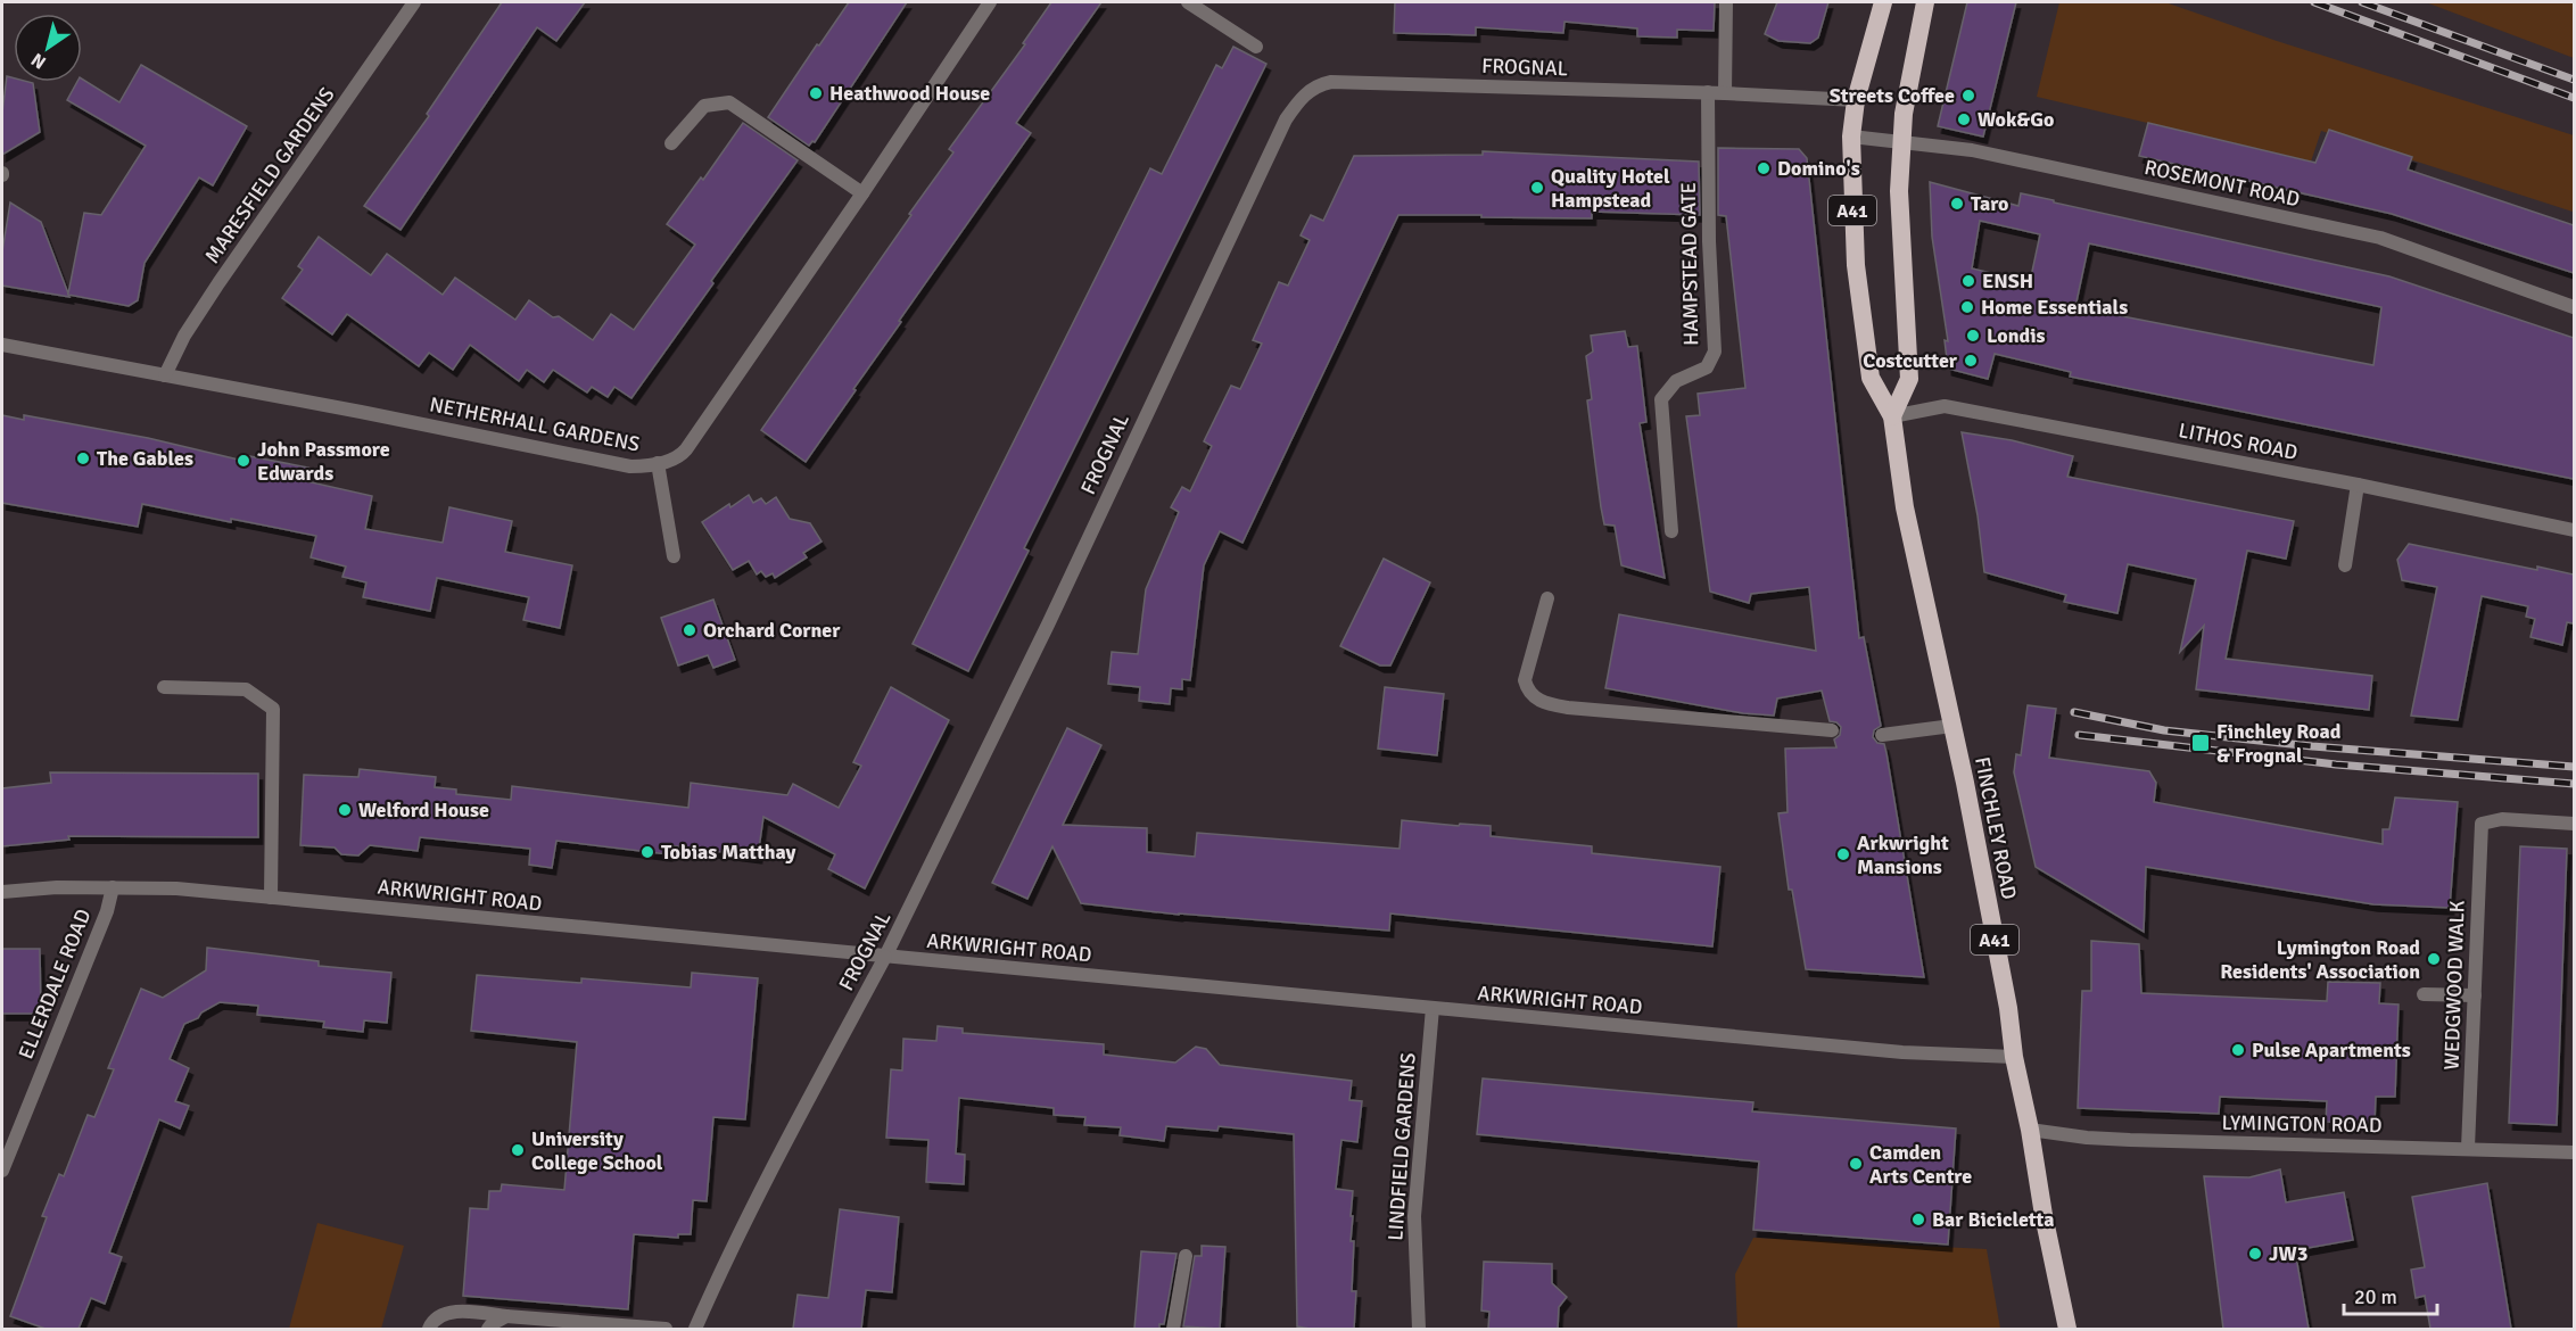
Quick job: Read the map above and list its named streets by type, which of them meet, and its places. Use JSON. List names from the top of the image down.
{
  "streets": {
    "highway": ["A41", "FINCHLEY ROAD"],
    "street": [
      "FROGNAL",
      "MARESFIELD GARDENS",
      "ROSEMONT ROAD",
      "HAMPSTEAD GATE",
      "NETHERHALL GARDENS",
      "LITHOS ROAD",
      "ARKWRIGHT ROAD",
      "ELLERDALE ROAD",
      "WEDGWOOD WALK",
      "LYMINGTON ROAD",
      "LINDFIELD GARDENS"
    ]
  },
  "crossings": [
    ["FROGNAL", "HAMPSTEAD GATE"],
    ["FROGNAL", "FINCHLEY ROAD"],
    ["FROGNAL", "ARKWRIGHT ROAD"],
    ["MARESFIELD GARDENS", "NETHERHALL GARDENS"],
    ["ROSEMONT ROAD", "A41"],
    ["ROSEMONT ROAD", "FINCHLEY ROAD"],
    ["A41", "LITHOS ROAD"],
    ["A41", "FINCHLEY ROAD"],
    ["LITHOS ROAD", "FINCHLEY ROAD"],
    ["FINCHLEY ROAD", "ARKWRIGHT ROAD"],
    ["FINCHLEY ROAD", "LYMINGTON ROAD"],
    ["ARKWRIGHT ROAD", "ELLERDALE ROAD"],
    ["ARKWRIGHT ROAD", "LINDFIELD GARDENS"],
    ["WEDGWOOD WALK", "LYMINGTON ROAD"]
  ],
  "places": {
    "other": [
      "Heathwood House",
      "Streets Coffee",
      "Wok&Go",
      "Domino's",
      "Quality Hotel Hampstead",
      "Taro",
      "ENSH",
      "Home Essentials",
      "Londis",
      "Costcutter",
      "The Gables",
      "John Passmore Edwards",
      "Orchard Corner",
      "Welford House",
      "Tobias Matthay",
      "Arkwright Mansions",
      "Lymington Road Residents' Association",
      "Pulse Apartments",
      "University College School",
      "Camden Arts Centre",
      "Bar Bicicletta",
      "JW3"
    ],
    "transit": ["Finchley Road & Frognal"]
  },
  "scale_bar": "20 m",
  "north": "bottom left"
}
